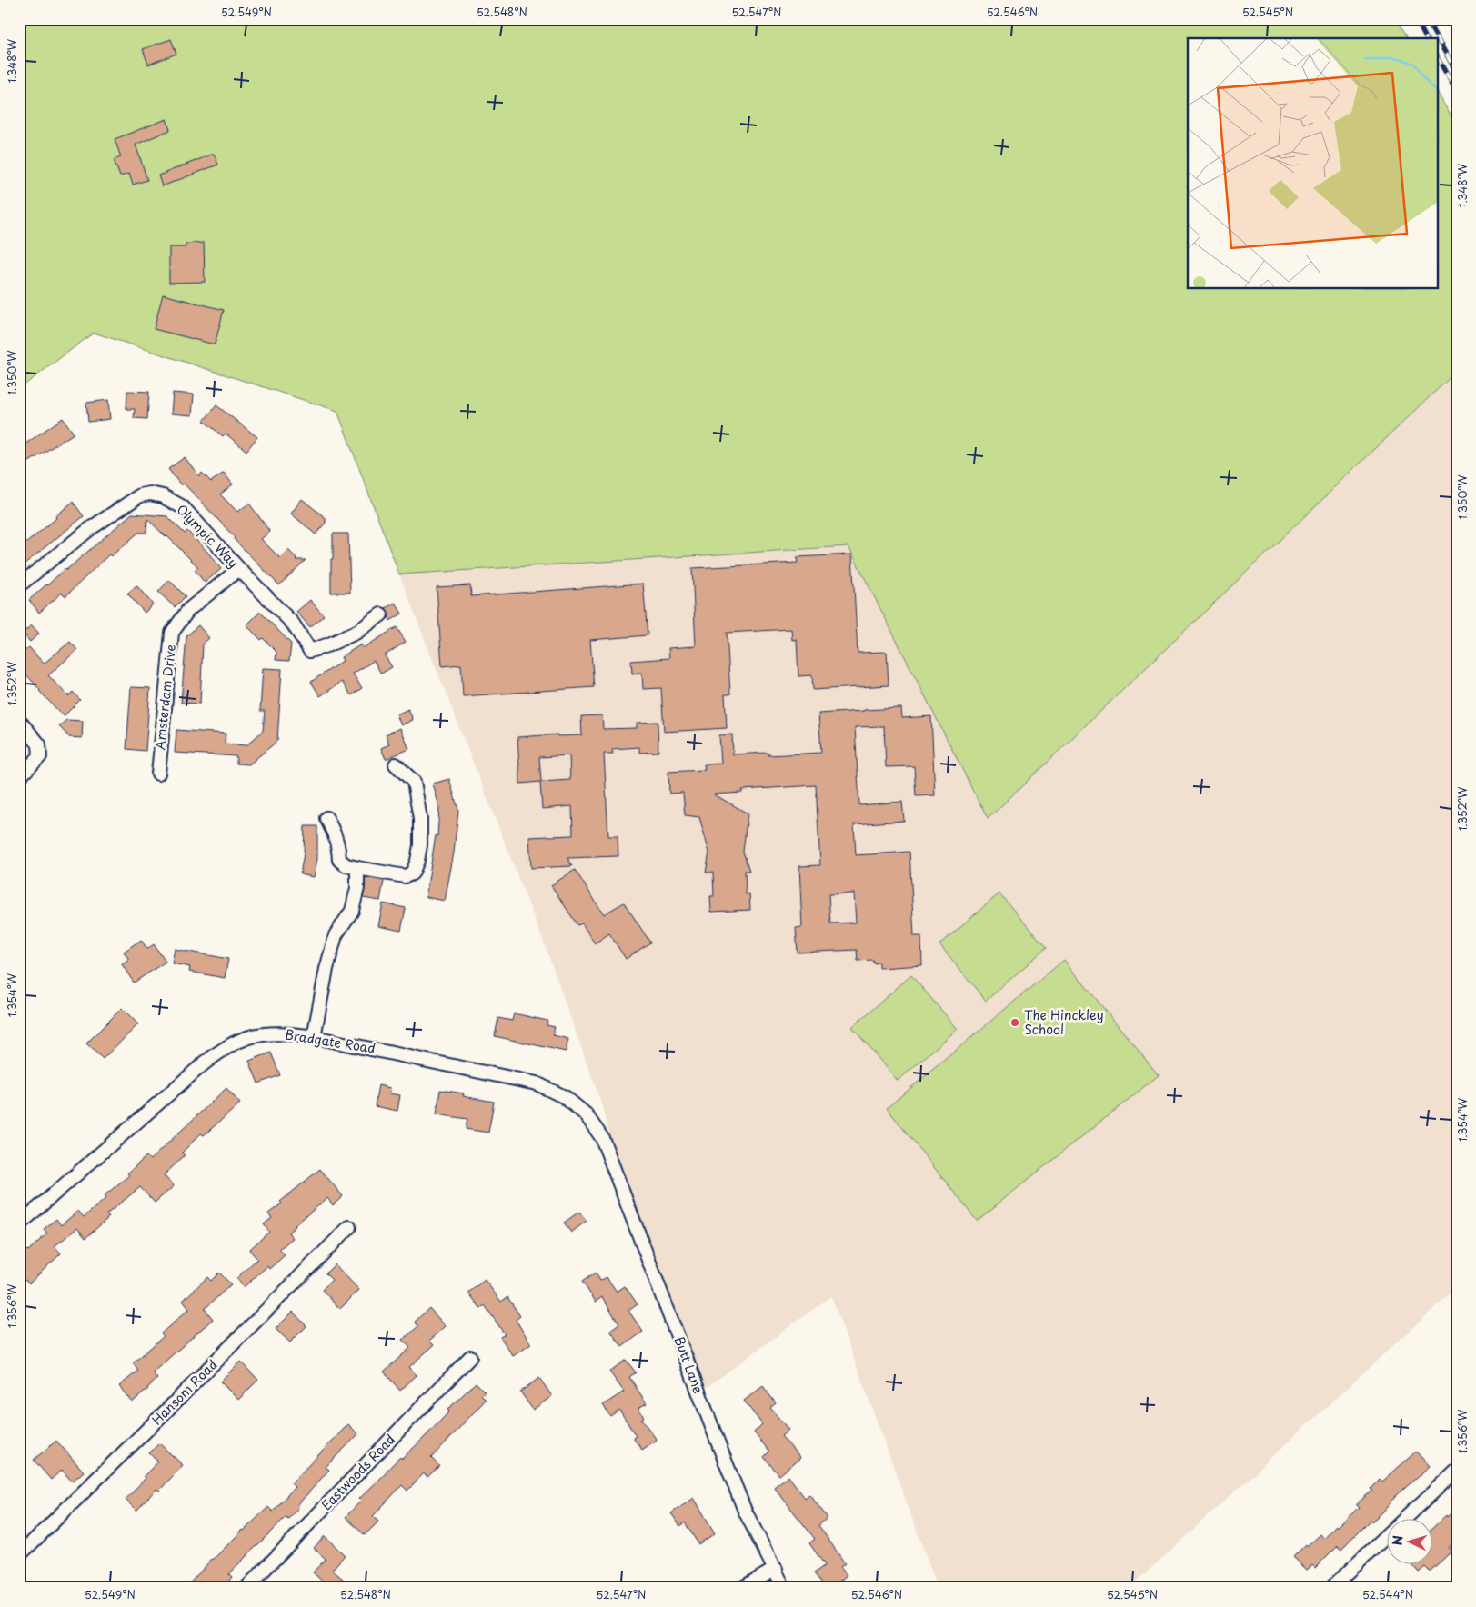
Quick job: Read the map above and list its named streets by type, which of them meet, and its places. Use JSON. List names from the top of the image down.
{
  "streets": {
    "street": [
      "Olympic Way",
      "Amsterdam Drive",
      "Bradgate Road",
      "Butt Lane",
      "Hansom Road",
      "Eastwoods Road"
    ]
  },
  "crossings": [
    ["Olympic Way", "Amsterdam Drive"],
    ["Bradgate Road", "Butt Lane"]
  ],
  "places": ["The Hinckley School"],
  "north": "left",
  "coordinates": [
    "52.549°N",
    "52.548°N",
    "52.547°N",
    "52.546°N",
    "52.545°N",
    "1.348°W",
    "1.350°W",
    "1.352°W",
    "1.354°W",
    "1.356°W",
    "52.544°N"
  ]
}
